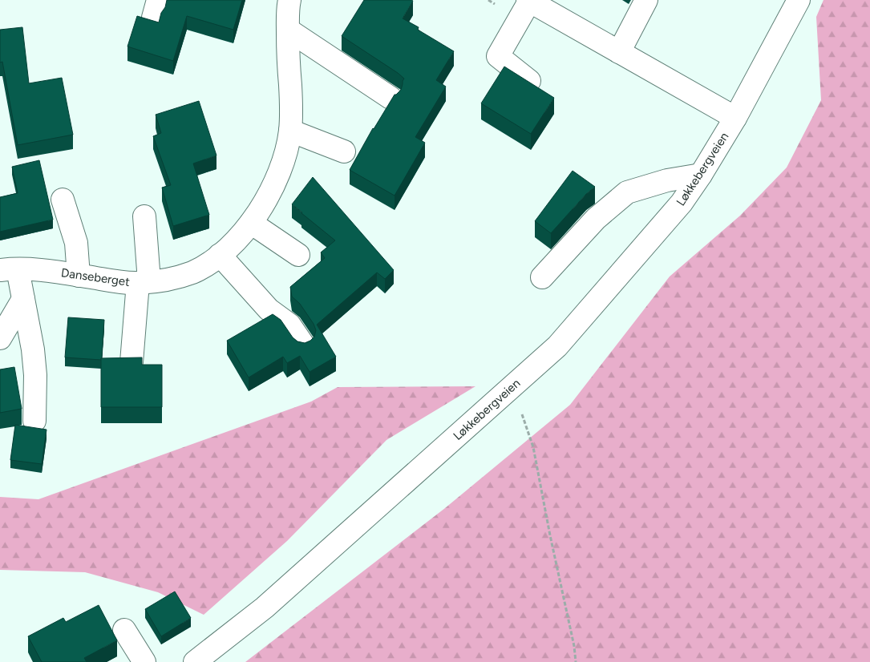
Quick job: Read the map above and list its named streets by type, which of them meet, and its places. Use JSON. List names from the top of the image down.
{
  "streets": {
    "street": ["Løkkebergveien", "Danseberget"]
  }
}
